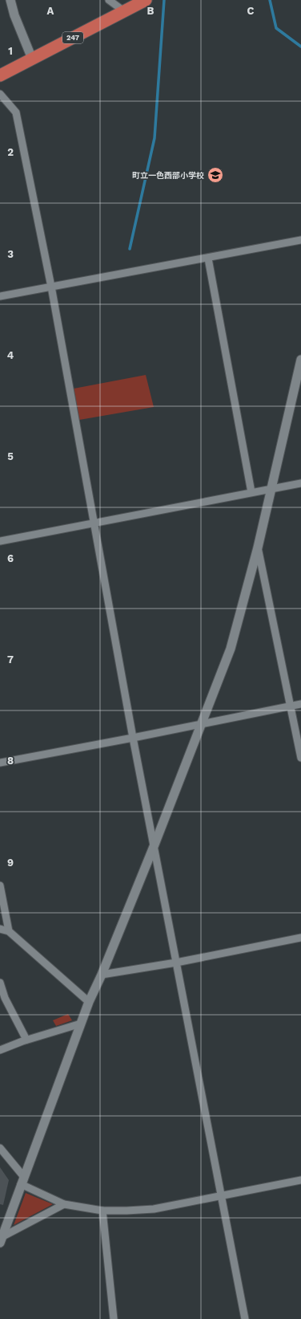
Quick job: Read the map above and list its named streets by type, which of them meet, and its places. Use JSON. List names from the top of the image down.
{
  "streets": {
    "highway": ["247"]
  },
  "places": {
    "school or university": ["町立一色西部小学校"]
  },
  "grid": {
    "columns": ["A", "B", "C"],
    "rows": [
      "1",
      "2",
      "3",
      "4",
      "5",
      "6",
      "7",
      "8",
      "9"
    ]
  }
}
